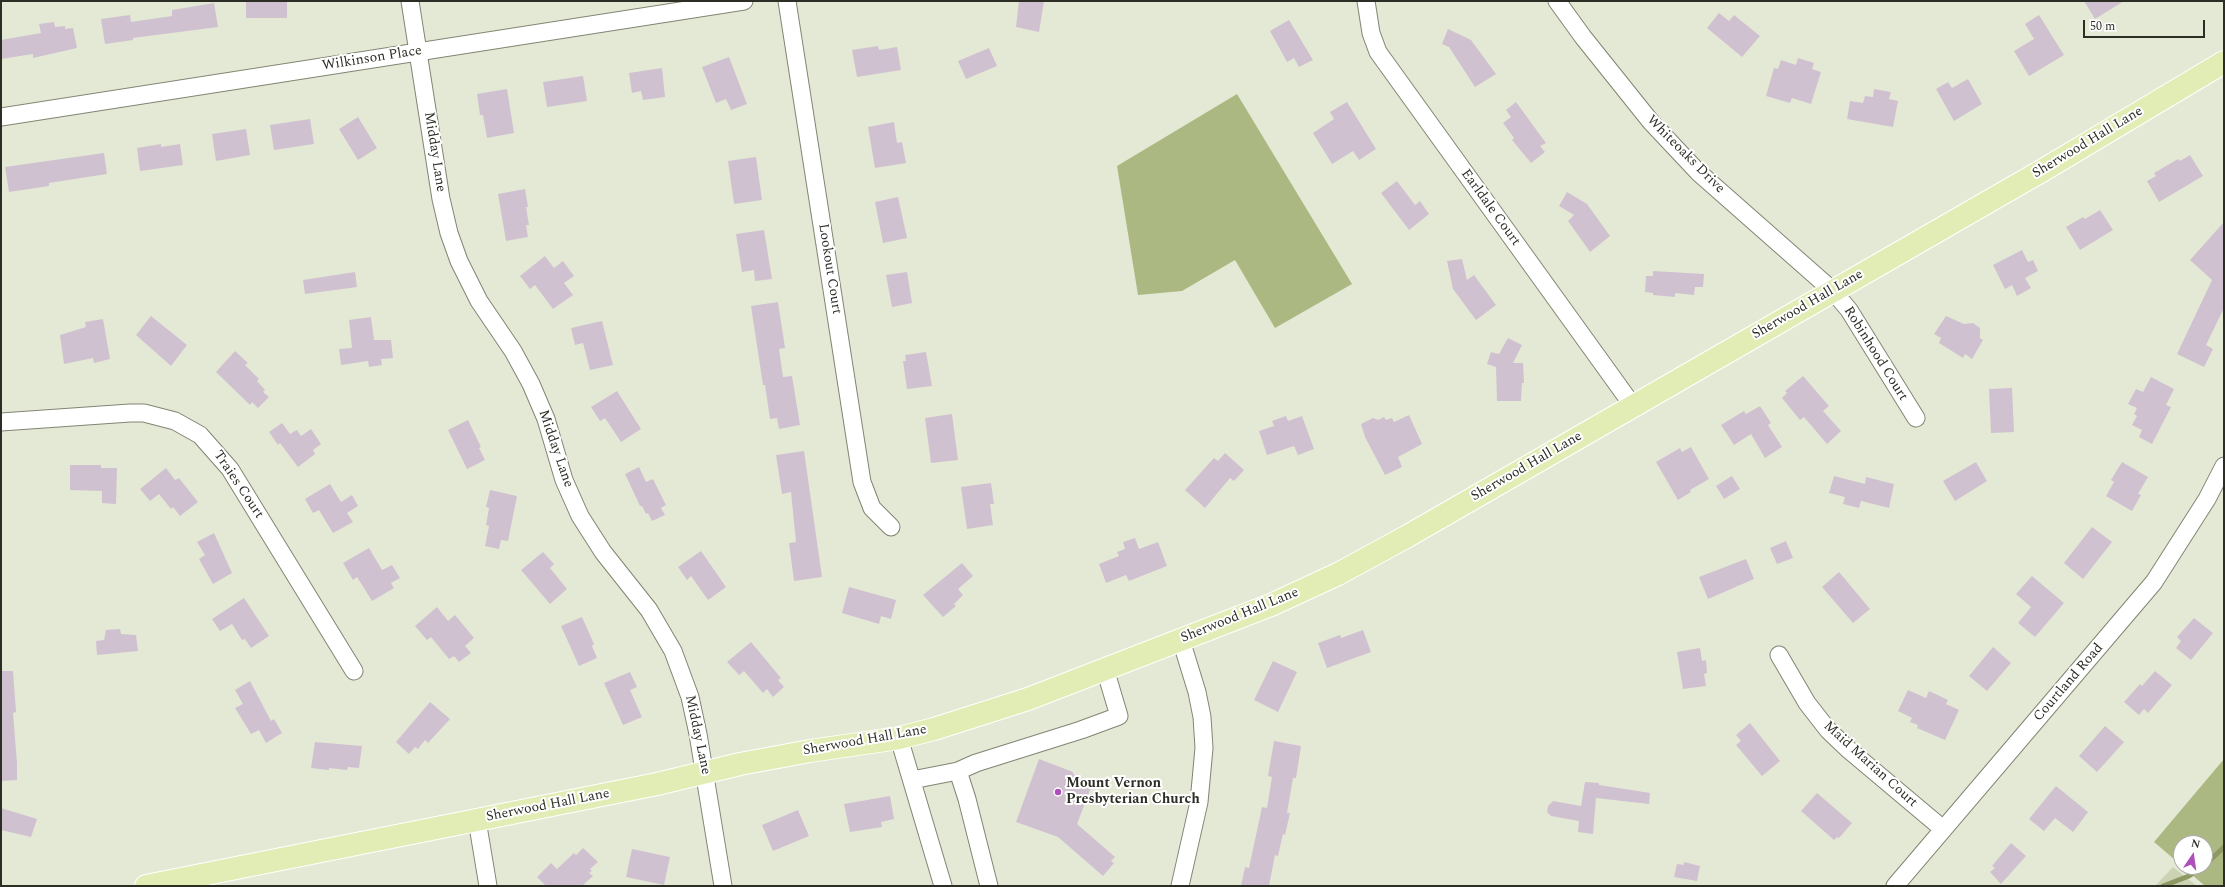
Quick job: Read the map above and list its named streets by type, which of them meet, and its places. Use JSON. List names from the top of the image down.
{
  "streets": {
    "main road": ["Sherwood Hall Lane"],
    "street": [
      "Wilkinson Place",
      "Midday Lane",
      "Whiteoaks Drive",
      "Earldale Court",
      "Lookout Court",
      "Robinhood Court",
      "Traies Court",
      "Courtland Road",
      "Maid Marian Court"
    ]
  },
  "crossings": [
    ["Wilkinson Place", "Midday Lane"],
    ["Sherwood Hall Lane", "Midday Lane"],
    ["Sherwood Hall Lane", "Whiteoaks Drive"],
    ["Sherwood Hall Lane", "Earldale Court"],
    ["Sherwood Hall Lane", "Robinhood Court"],
    ["Whiteoaks Drive", "Robinhood Court"],
    ["Courtland Road", "Maid Marian Court"]
  ],
  "places": ["Mount Vernon Presbyterian Church"],
  "scale_bar": "50 m",
  "north": "top"
}
